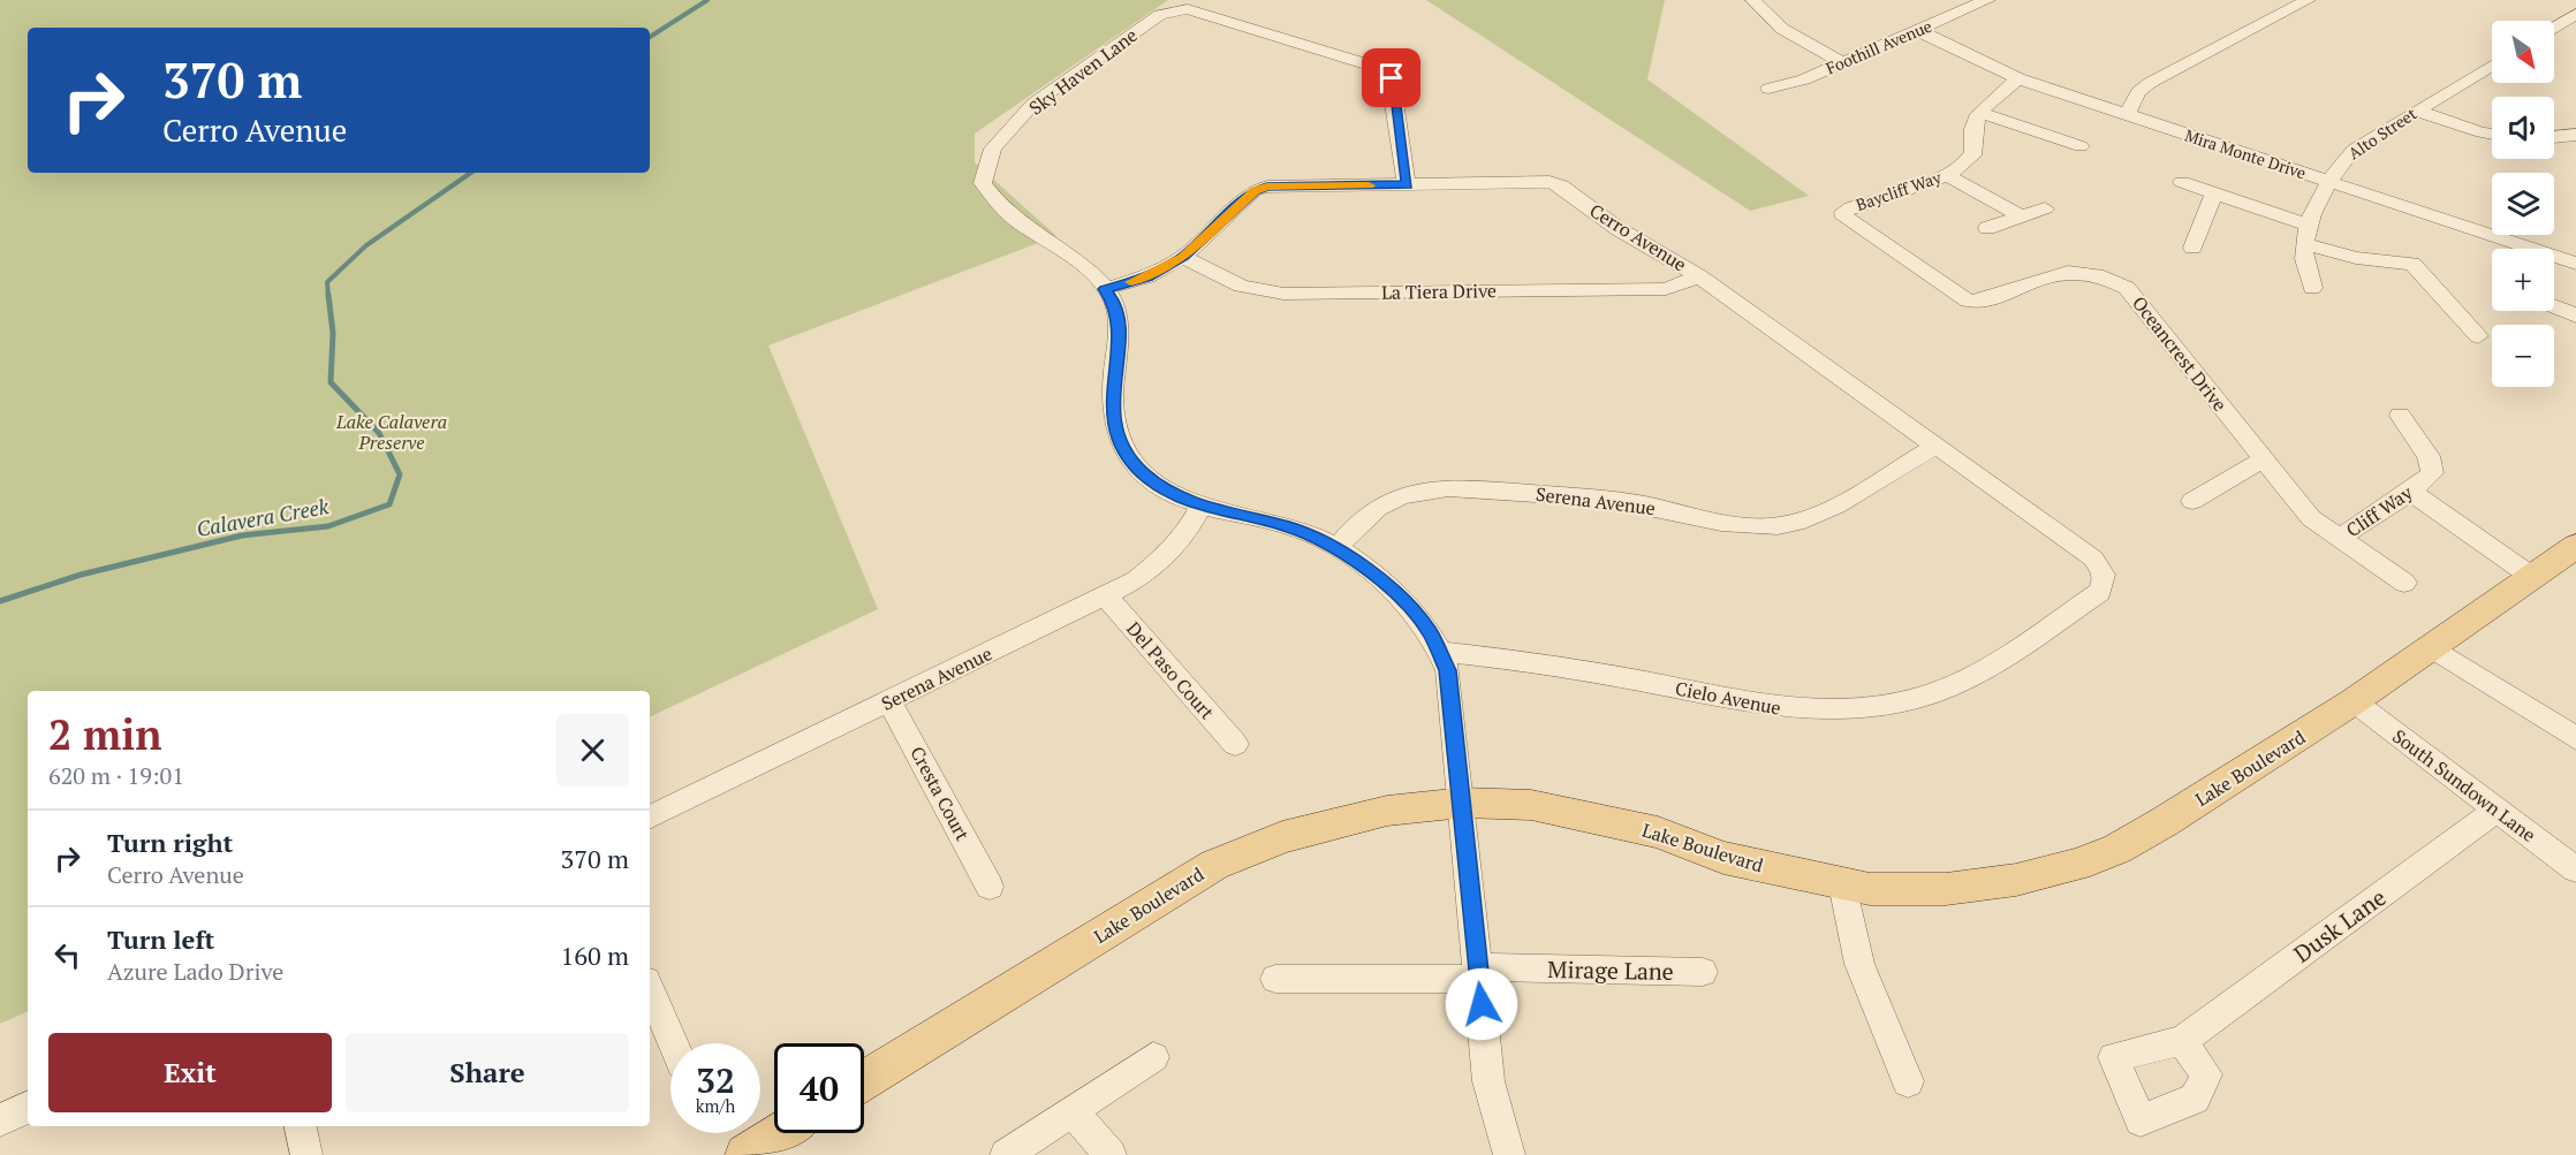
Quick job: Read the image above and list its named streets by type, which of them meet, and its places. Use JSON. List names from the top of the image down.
{
  "streets": {
    "main road": ["Lake Boulevard"],
    "street": [
      "Foothill Avenue",
      "Sky Haven Lane",
      "Alto Street",
      "Mira Monte Drive",
      "Baycliff Way",
      "Cerro Avenue",
      "La Tiera Drive",
      "Oceancrest Drive",
      "Serena Avenue",
      "Cliff Way",
      "Del Paso Court",
      "Cielo Avenue",
      "South Sundown Lane",
      "Cresta Court",
      "Dusk Lane",
      "Mirage Lane"
    ]
  },
  "crossings": [
    ["Foothill Avenue", "Mira Monte Drive"],
    ["Sky Haven Lane", "Cerro Avenue"],
    ["Sky Haven Lane", "Serena Avenue"],
    ["Sky Haven Lane", "Cielo Avenue"],
    ["Sky Haven Lane", "Lake Boulevard"],
    ["Sky Haven Lane", "Mirage Lane"],
    ["Alto Street", "Mira Monte Drive"],
    ["Baycliff Way", "Oceancrest Drive"],
    ["Cerro Avenue", "La Tiera Drive"],
    ["Cerro Avenue", "Serena Avenue"],
    ["Cerro Avenue", "Cielo Avenue"],
    ["Oceancrest Drive", "Cliff Way"],
    ["Serena Avenue", "Del Paso Court"],
    ["Serena Avenue", "Cresta Court"],
    ["Lake Boulevard", "South Sundown Lane"],
    ["South Sundown Lane", "Dusk Lane"]
  ],
  "water": ["Calavera Creek"],
  "parks": ["Lake Calavera Preserve"],
  "north": "bottom right",
  "page": {
    "map_buttons": ["+", "−"],
    "turn": ["370 m", "Cerro Avenue"],
    "heading": ["2 min", "620 m · 19:01"],
    "list": [
      {
        "name": "Turn right",
        "note": "Cerro Avenue",
        "value": "370 m"
      },
      {
        "name": "Turn left",
        "note": "Azure Lado Drive",
        "value": "160 m"
      }
    ],
    "buttons": ["Exit", "Share"],
    "speed": "32 km/h",
    "limit": "40"
  }
}
